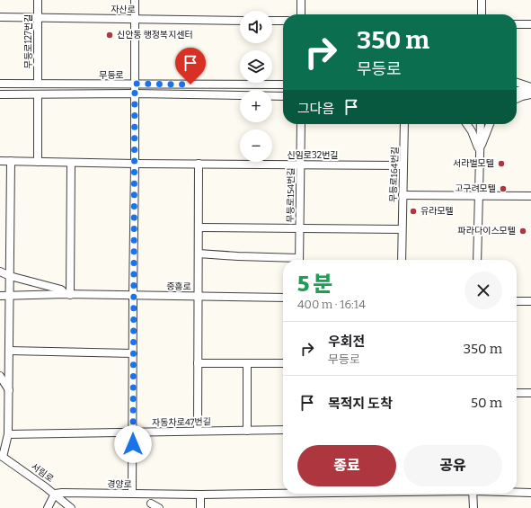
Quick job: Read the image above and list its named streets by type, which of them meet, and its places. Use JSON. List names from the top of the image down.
{
  "streets": {
    "street": [
      "자산로",
      "무등로127번길",
      "무등로",
      "신임로32번길",
      "무등로164번길",
      "무등로154번길",
      "중흥로",
      "자동차로47번길",
      "서림로",
      "경양로"
    ]
  },
  "crossings": [
    ["자산로", "무등로127번길"],
    ["무등로127번길", "무등로"],
    ["신임로32번길", "무등로164번길"],
    ["신임로32번길", "무등로154번길"],
    ["무등로164번길", "무등로154번길"],
    ["서림로", "경양로"]
  ],
  "places": [
    "신안동 행정복지센터",
    "서라벌모텔",
    "고구려모텔",
    "유라모텔",
    "파라다이스모텔"
  ],
  "page": {
    "map_buttons": ["+", "−"],
    "turn": ["350 m", "무등로"],
    "then": "그다음",
    "heading": ["5 분", "400 m · 16:14"],
    "list": [
      {
        "name": "우회전",
        "note": "무등로",
        "value": "350 m"
      },
      {
        "name": "목적지 도착",
        "value": "50 m"
      }
    ],
    "buttons": ["종료", "공유"]
  }
}
